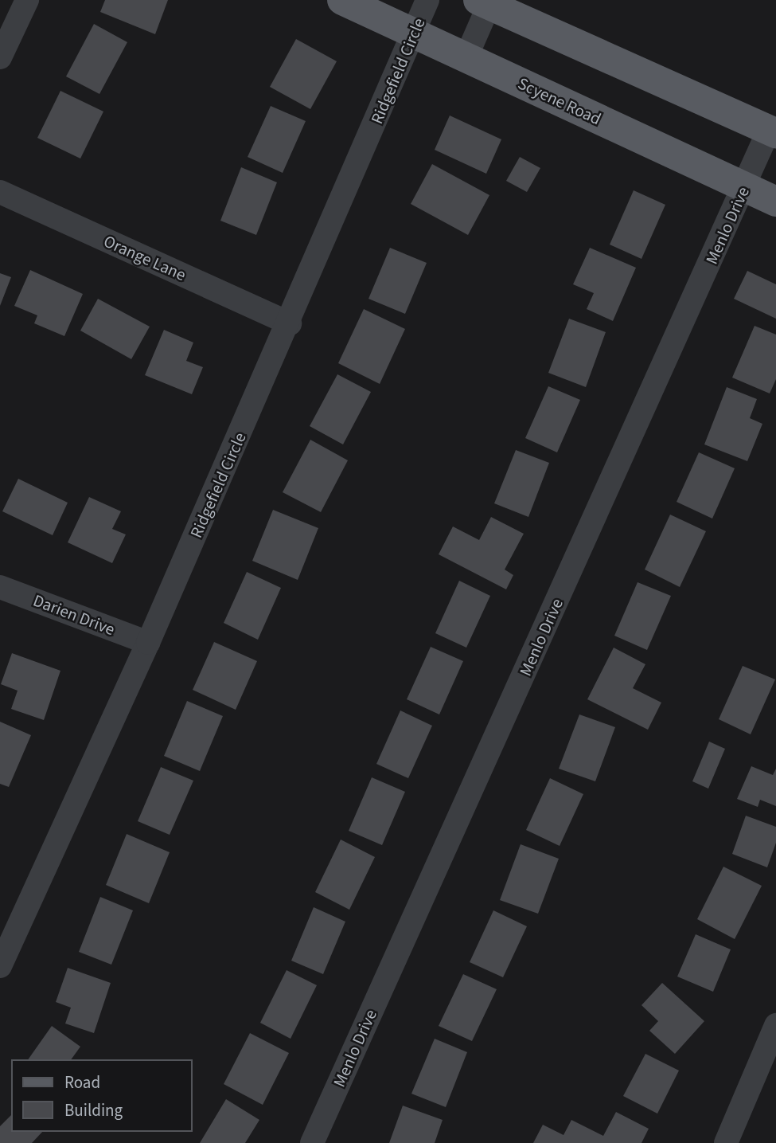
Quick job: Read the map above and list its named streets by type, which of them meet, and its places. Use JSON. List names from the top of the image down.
{
  "streets": {
    "main road": ["Scyene Road"],
    "street": [
      "Ridgefield Circle",
      "Menlo Drive",
      "Orange Lane",
      "Darien Drive"
    ]
  },
  "crossings": [
    ["Ridgefield Circle", "Scyene Road"],
    ["Ridgefield Circle", "Orange Lane"],
    ["Ridgefield Circle", "Darien Drive"],
    ["Scyene Road", "Menlo Drive"]
  ],
  "legend": ["Road", "Building"]
}
